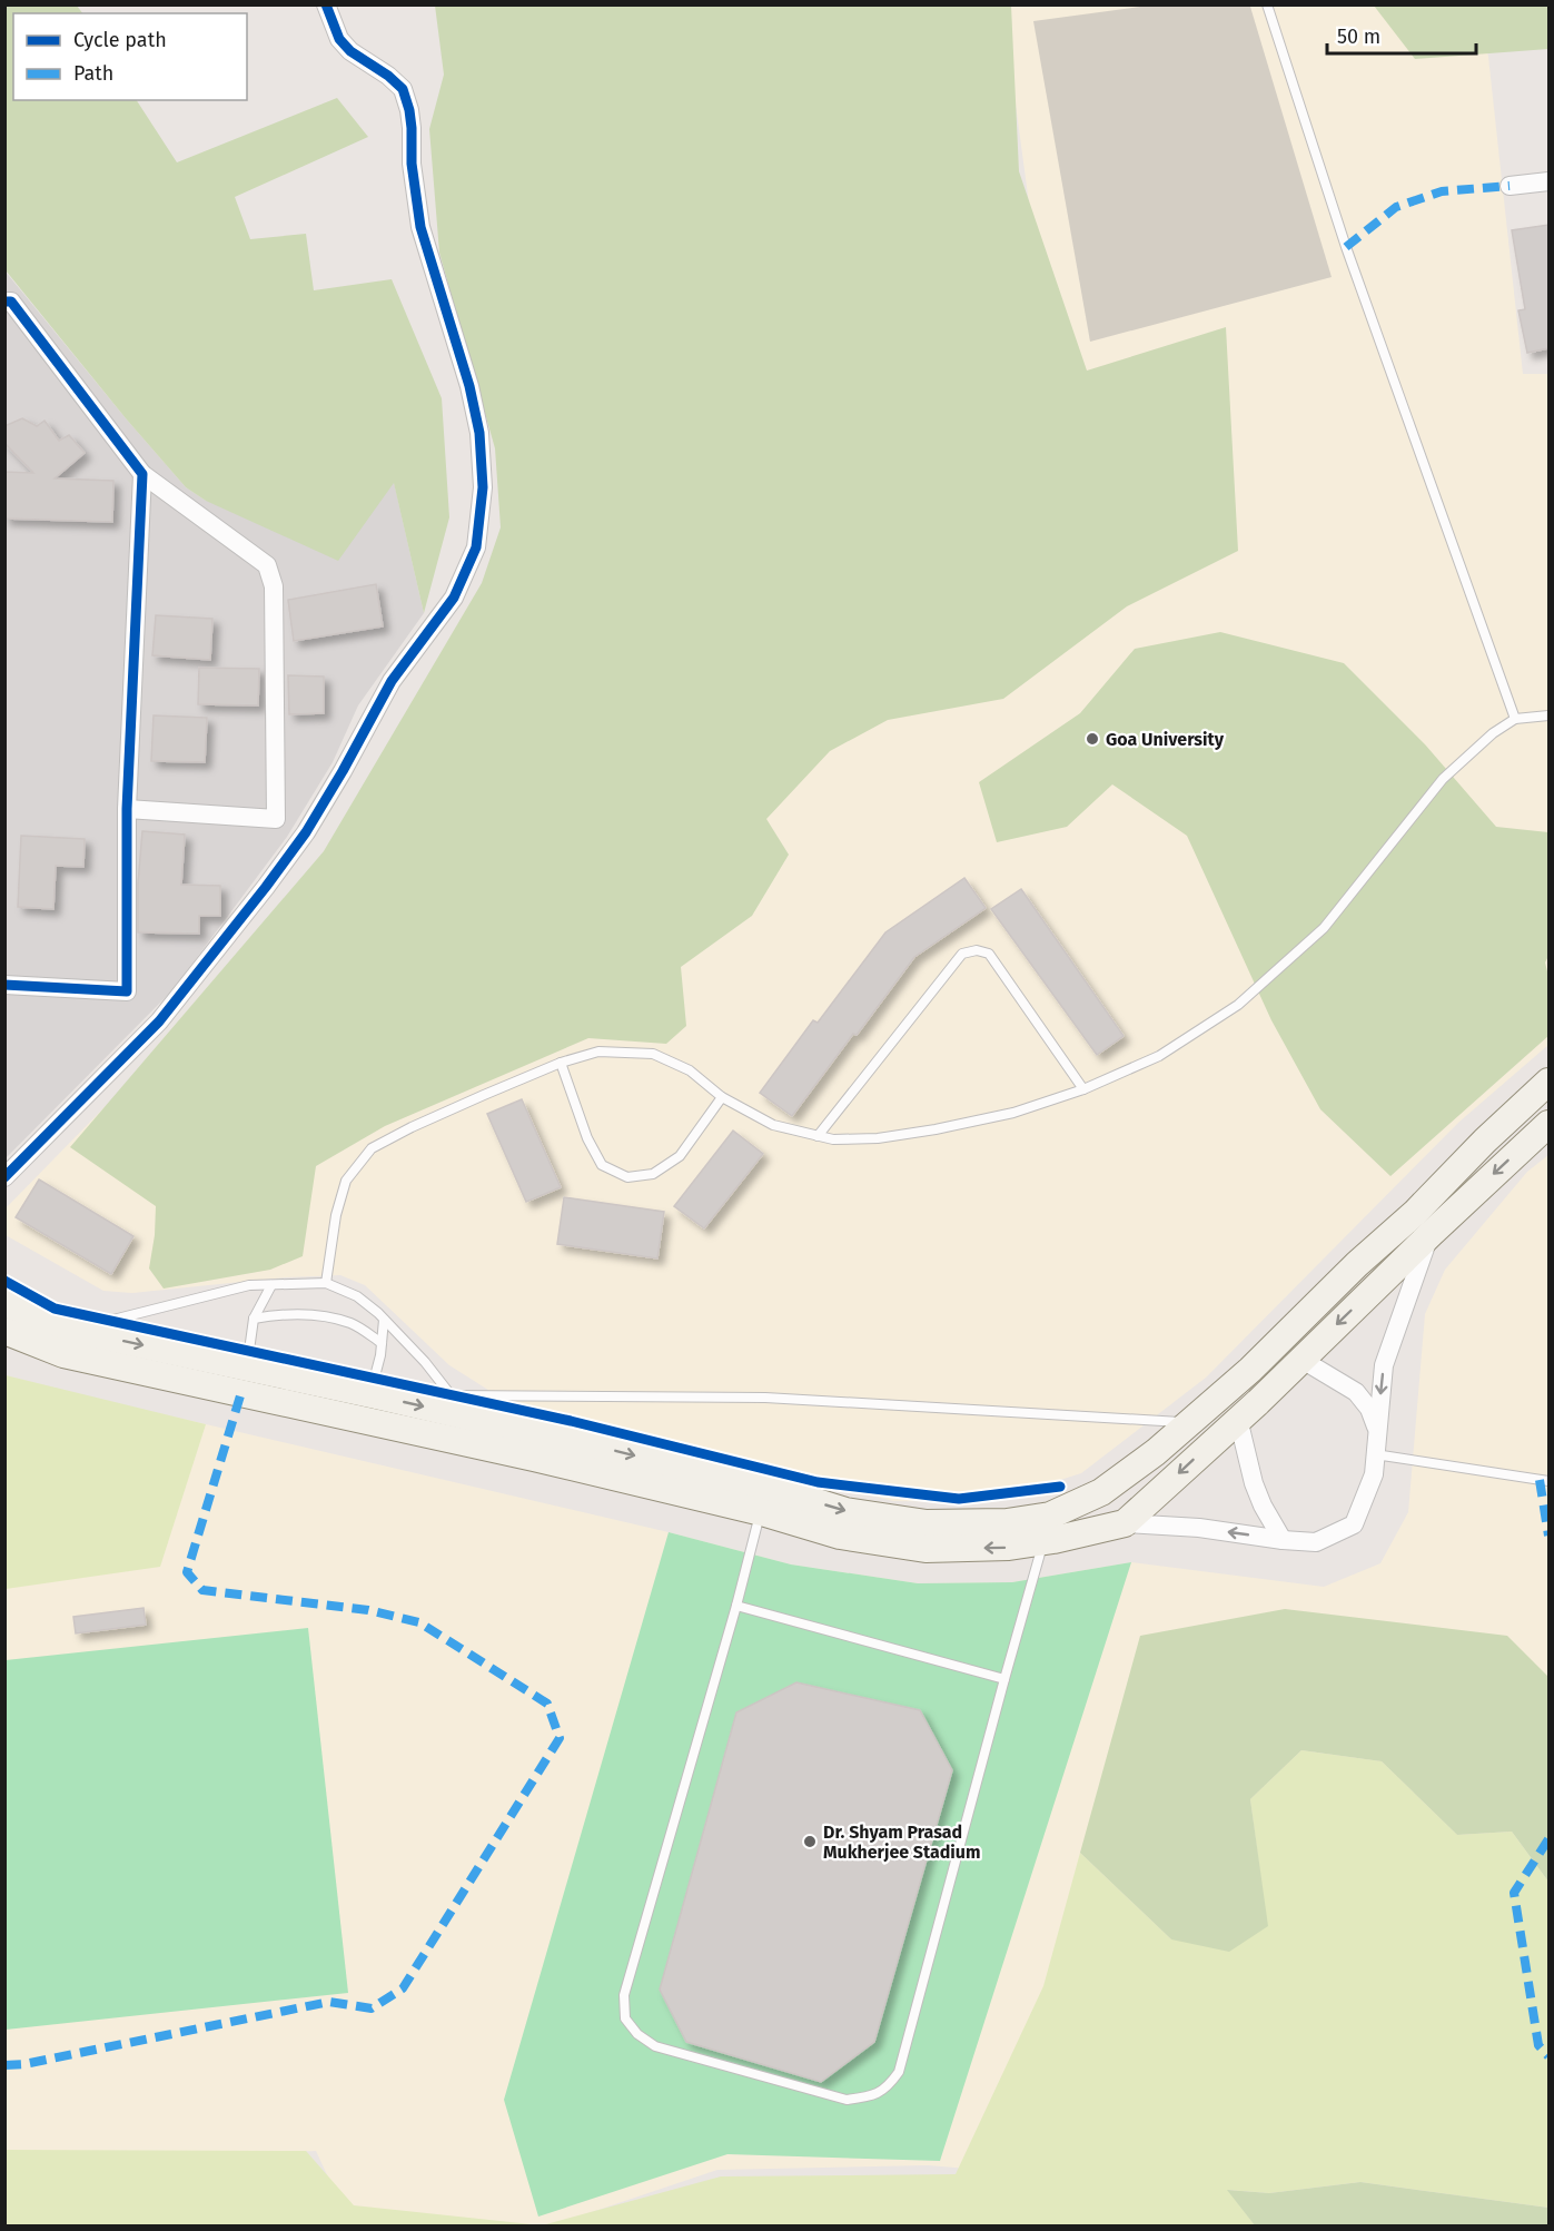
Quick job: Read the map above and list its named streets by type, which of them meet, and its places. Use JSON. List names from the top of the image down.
{
  "places": ["Goa University", "Dr. Shyam Prasad Mukherjee Stadium"],
  "legend": ["Cycle path", "Path"],
  "scale_bar": "50 m"
}
